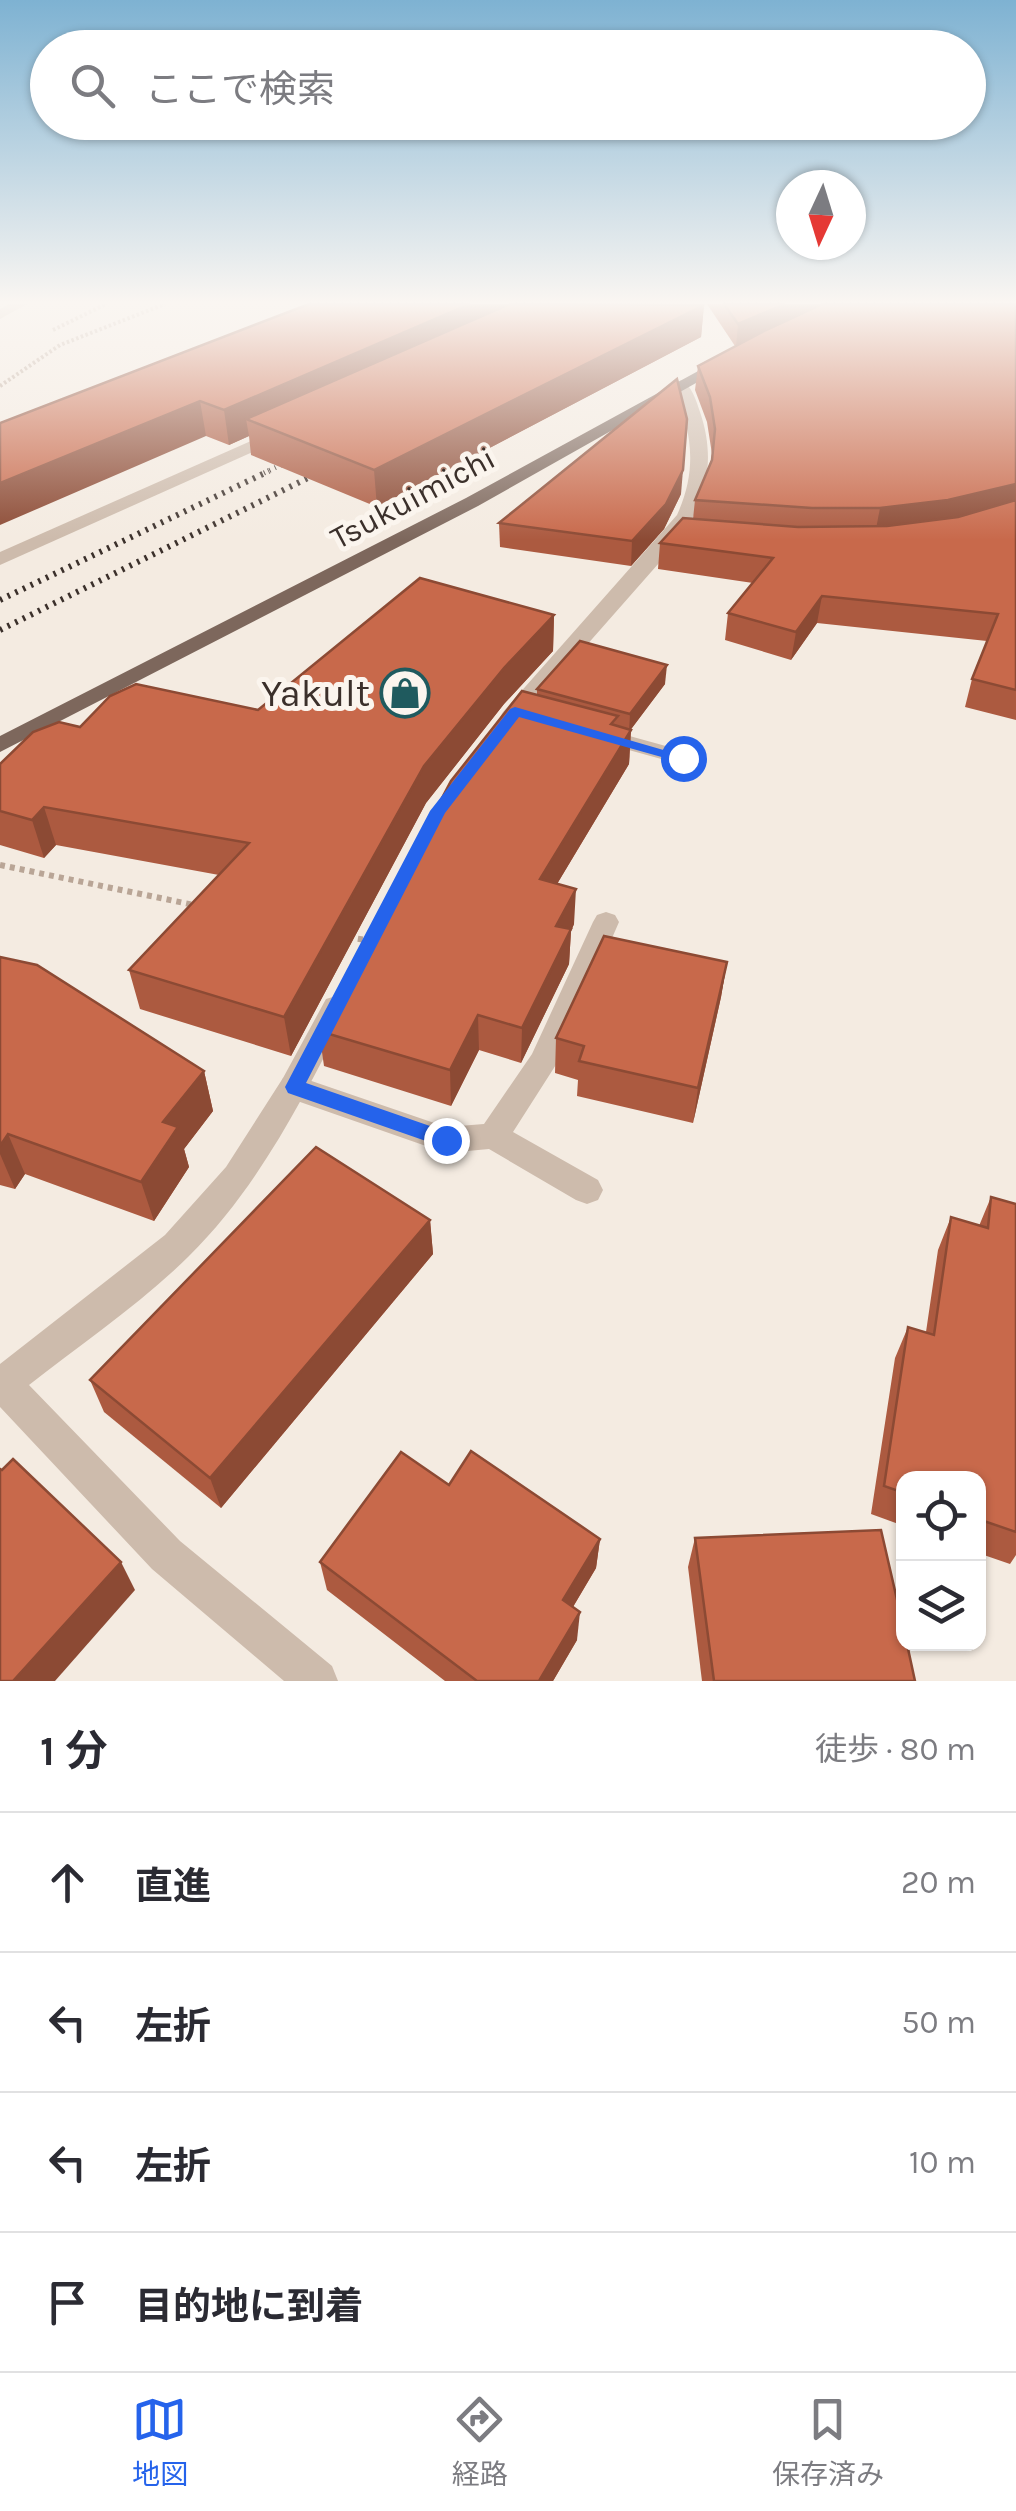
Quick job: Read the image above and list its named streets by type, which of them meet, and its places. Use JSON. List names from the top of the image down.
{
  "streets": {
    "main road": ["Tsukuimichi"]
  },
  "places": {
    "shop": ["Yakult"]
  },
  "north": "bottom",
  "page": {
    "search": "ここで検索",
    "heading": ["1 分", "徒歩 · 80 m"],
    "list": [
      ["直進", "20 m"],
      ["左折", "50 m"],
      ["左折", "10 m"],
      "目的地に到着"
    ],
    "nav": ["地図", "経路", "保存済み"]
  }
}
